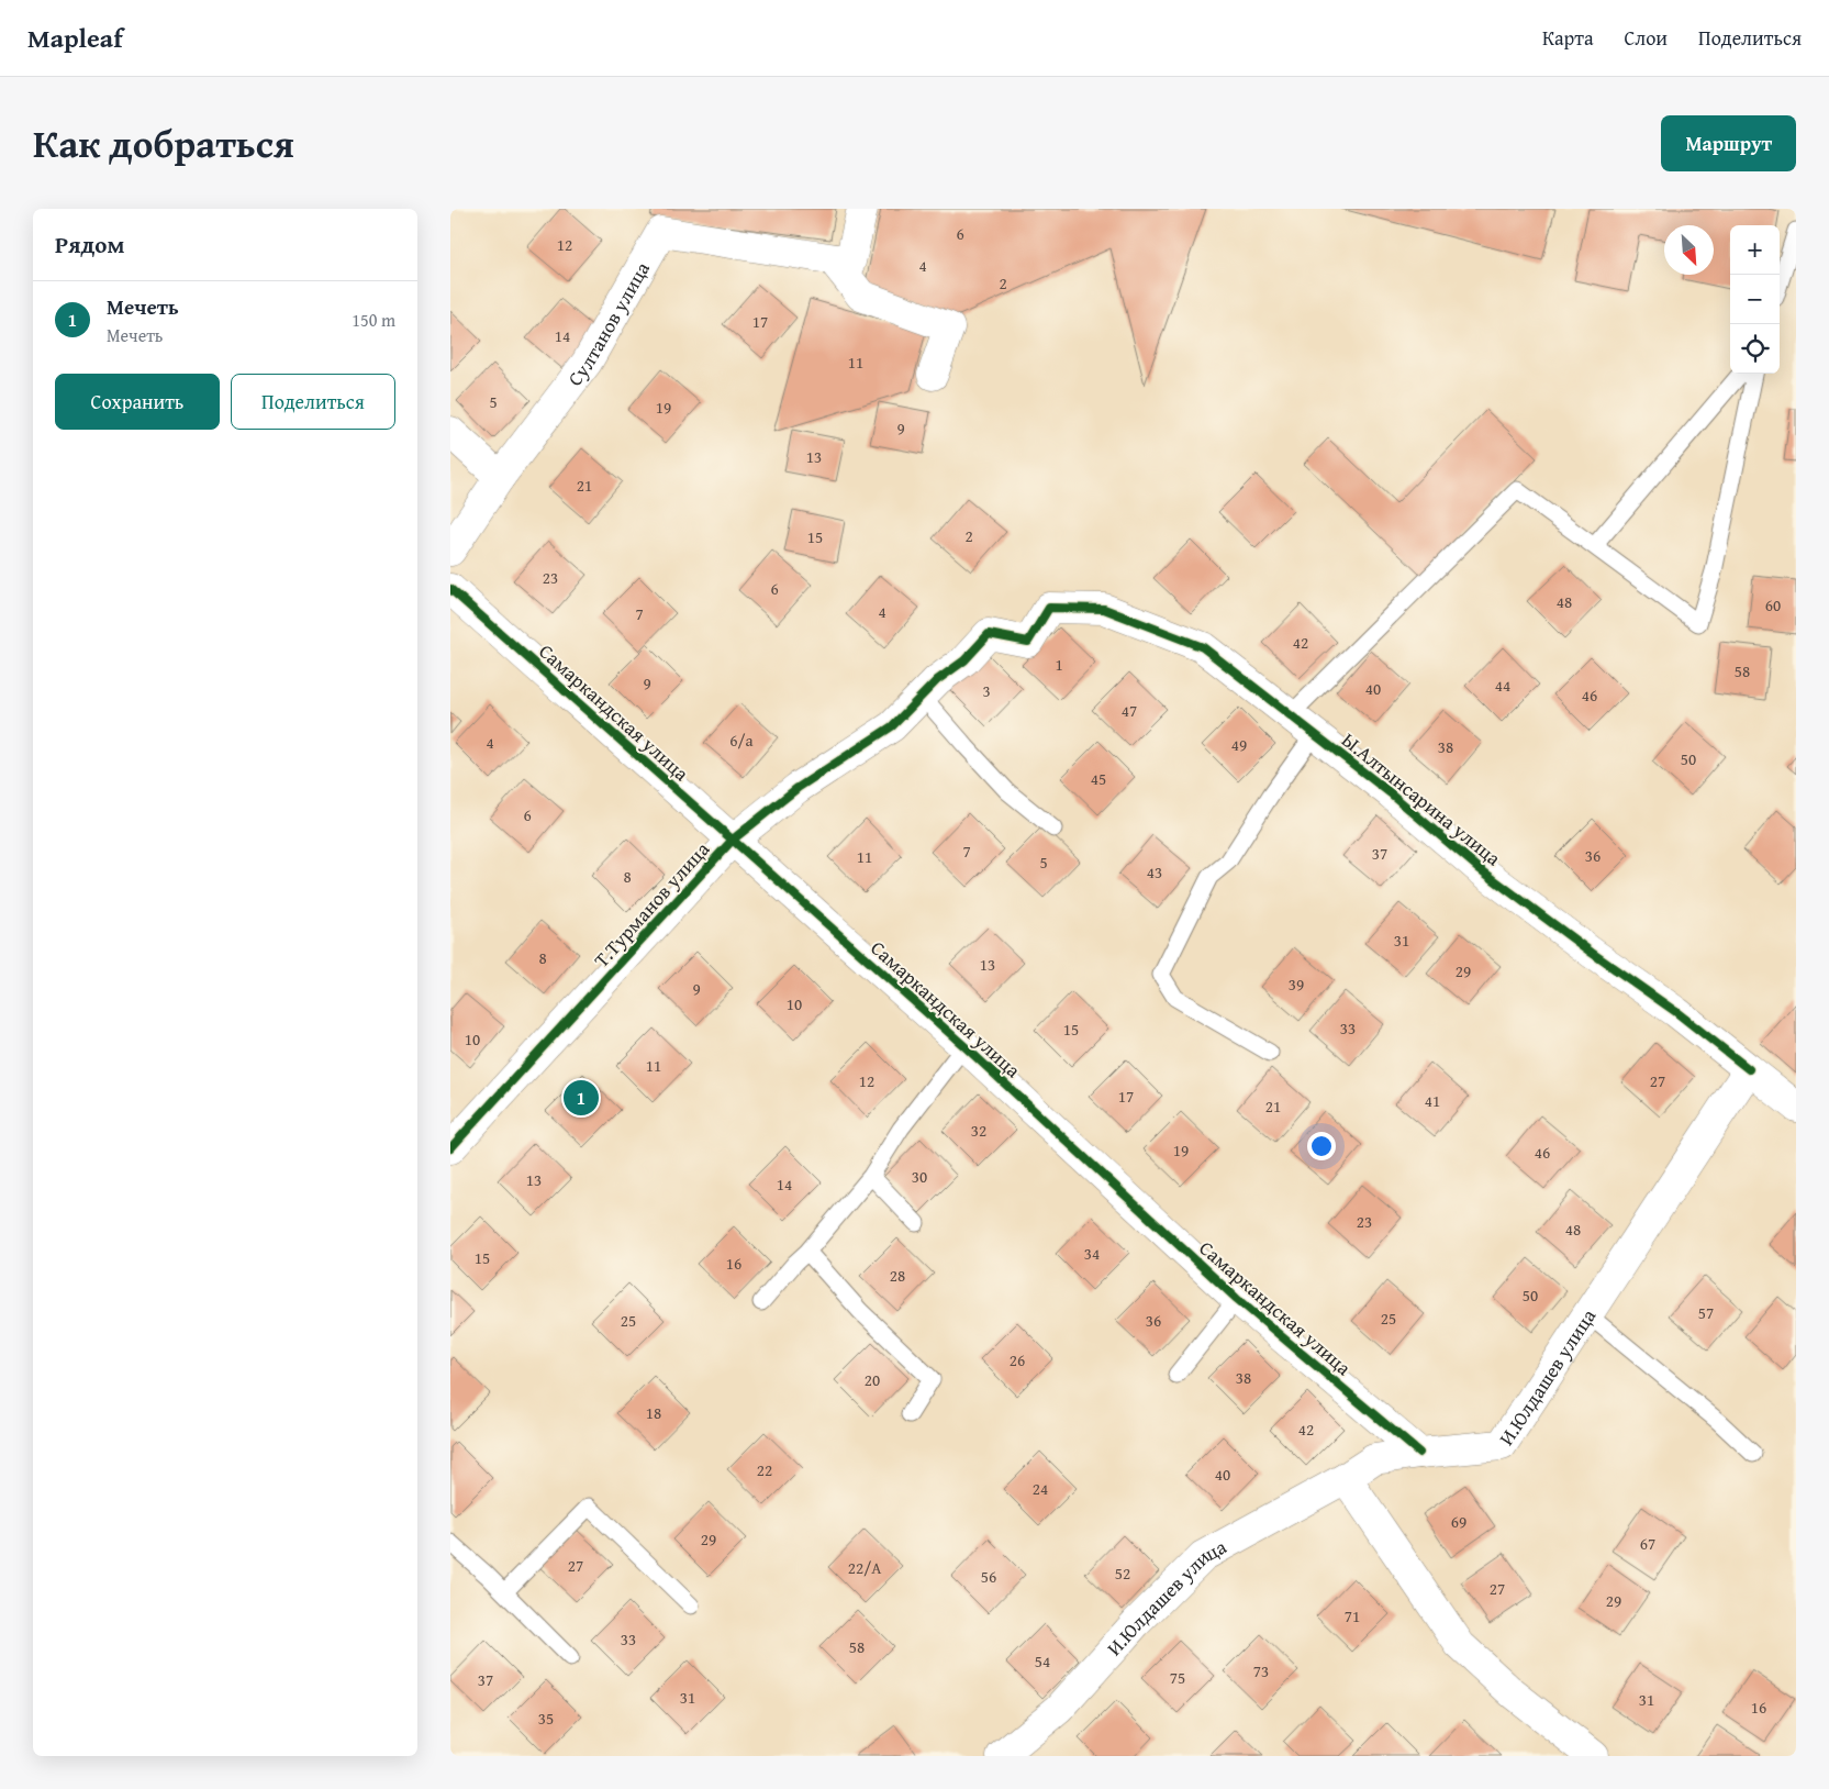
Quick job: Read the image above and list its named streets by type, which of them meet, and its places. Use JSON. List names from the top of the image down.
{
  "streets": {
    "street": [
      "Султанов улица",
      "Самаркандская улица",
      "Ы.Алтынсарина улица",
      "Т.Турманов улица",
      "И.Юлдашев улица"
    ]
  },
  "crossings": [
    ["Самаркандская улица", "Т.Турманов улица"],
    ["Самаркандская улица", "И.Юлдашев улица"],
    ["Ы.Алтынсарина улица", "Т.Турманов улица"],
    ["Ы.Алтынсарина улица", "И.Юлдашев улица"]
  ],
  "house_numbers": [
    "6",
    "12",
    "4",
    "2",
    "17",
    "14",
    "11",
    "5",
    "19",
    "9",
    "13",
    "21",
    "2",
    "15",
    "23",
    "6",
    "48",
    "60",
    "4",
    "7",
    "42",
    "1",
    "58",
    "9",
    "44",
    "40",
    "3",
    "46",
    "47",
    "6/a",
    "4",
    "49",
    "38",
    "50",
    "45",
    "6",
    "7",
    "37",
    "36",
    "11",
    "5",
    "43",
    "8",
    "31",
    "8",
    "13",
    "29",
    "39",
    "9",
    "10",
    "33",
    "15",
    "10",
    "11",
    "12",
    "27",
    "17",
    "41",
    "21",
    "32",
    "19",
    "46",
    "30",
    "13",
    "14",
    "23",
    "48",
    "34",
    "15",
    "16",
    "28",
    "50",
    "57",
    "25",
    "25",
    "36",
    "26",
    "38",
    "20",
    "18",
    "42",
    "22",
    "40",
    "24",
    "69",
    "29",
    "67",
    "27",
    "22/A",
    "52",
    "56",
    "27",
    "29",
    "71",
    "33",
    "58",
    "54",
    "73",
    "75",
    "37",
    "31",
    "31",
    "16",
    "35"
  ],
  "north": "bottom right",
  "page": {
    "header": "Mapleaf",
    "nav": ["Карта", "Слои", "Поделиться"],
    "title": "Как добраться",
    "buttons": [
      "Маршрут",
      ["Сохранить", "Поделиться"]
    ],
    "heading": "Рядом",
    "map_buttons": ["+", "−"],
    "list": [
      {
        "mark": "1",
        "name": "Мечеть",
        "note": "Мечеть",
        "value": "150 m"
      }
    ],
    "pins": "1"
  }
}
